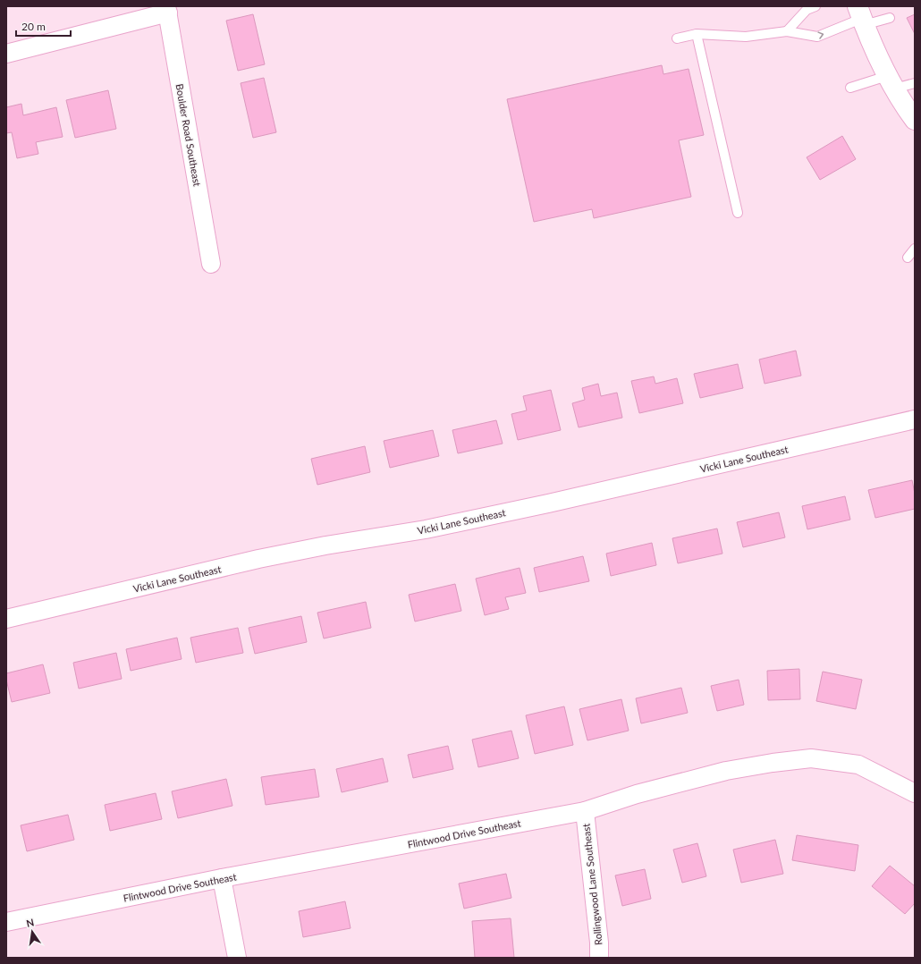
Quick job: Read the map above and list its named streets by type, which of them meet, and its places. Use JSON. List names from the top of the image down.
{
  "streets": {
    "street": [
      "Boulder Road Southeast",
      "Vicki Lane Southeast",
      "Flintwood Drive Southeast",
      "Rollingwood Lane Southeast"
    ]
  },
  "crossings": [
    ["Flintwood Drive Southeast", "Rollingwood Lane Southeast"]
  ],
  "scale_bar": "20 m",
  "north": "top"
}
